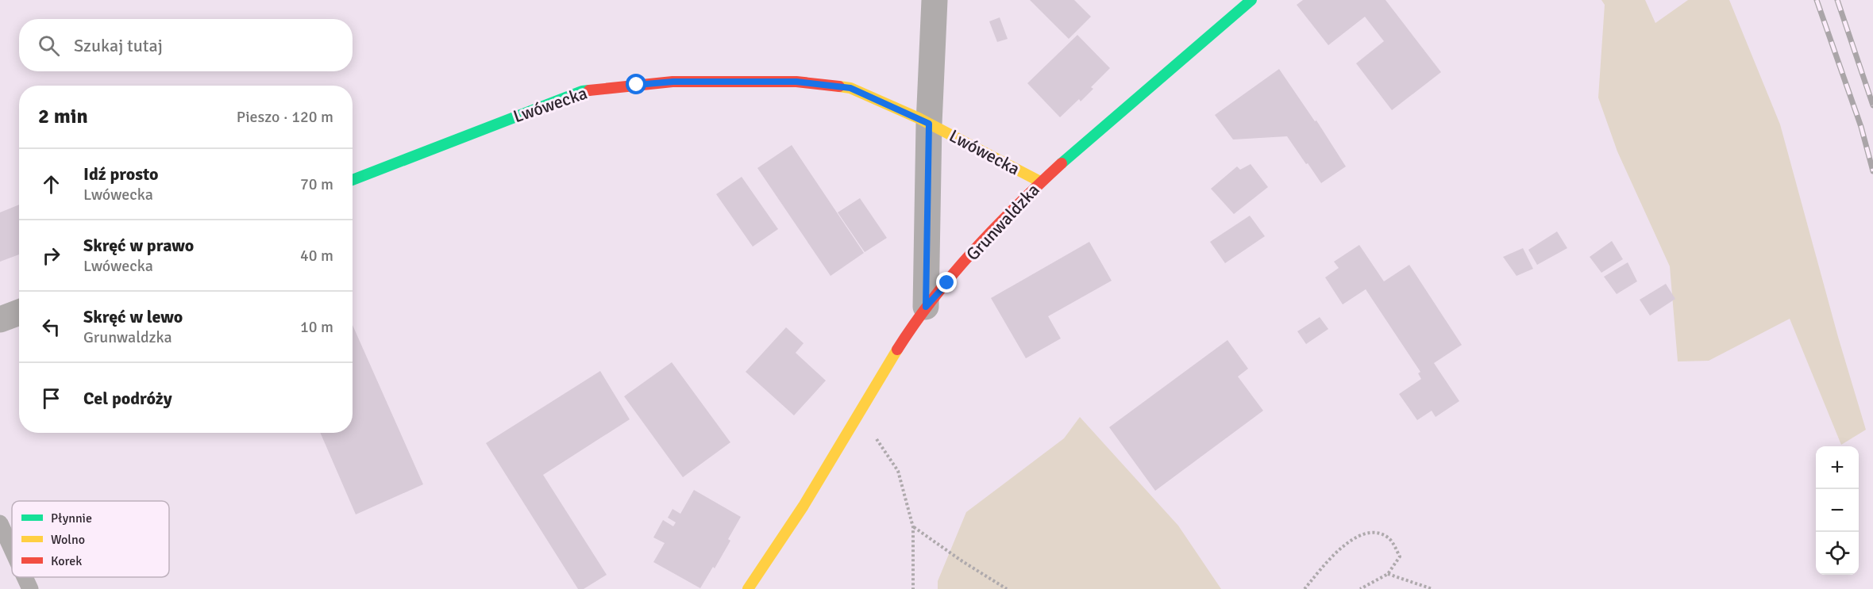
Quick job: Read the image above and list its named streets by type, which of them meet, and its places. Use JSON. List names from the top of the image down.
{
  "streets": {
    "street": ["Lwówecka", "Grunwaldzka"]
  },
  "crossings": [
    ["Lwówecka", "Grunwaldzka"]
  ],
  "legend": ["Płynnie", "Wolno", "Korek"],
  "page": {
    "search": "Szukaj tutaj",
    "heading": ["2 min", "Pieszo · 120 m"],
    "list": [
      ["Idź prosto", "Lwówecka", "70 m"],
      ["Skręć w prawo", "Lwówecka", "40 m"],
      ["Skręć w lewo", "Grunwaldzka", "10 m"],
      "Cel podróży"
    ],
    "map_buttons": ["+", "−"]
  }
}
